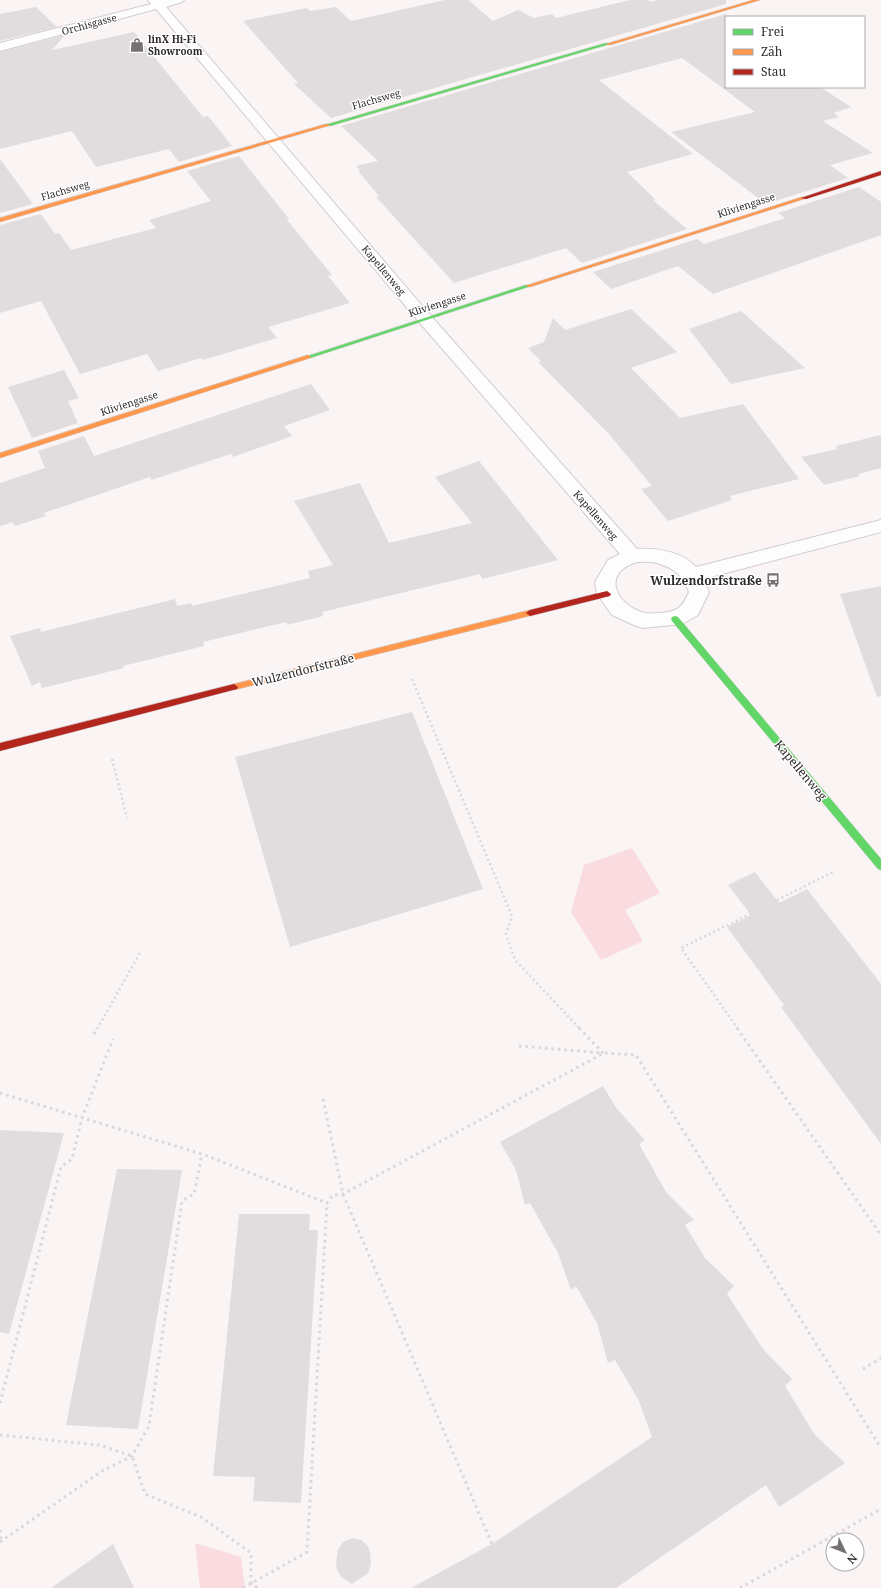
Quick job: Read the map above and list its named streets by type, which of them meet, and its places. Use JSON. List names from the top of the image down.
{
  "streets": {
    "street": [
      "Orchisgasse",
      "Flachsweg",
      "Kliviengasse",
      "Kapellenweg",
      "Wulzendorfstraße"
    ]
  },
  "crossings": [
    ["Orchisgasse", "Kapellenweg"],
    ["Flachsweg", "Kapellenweg"],
    ["Kliviengasse", "Kapellenweg"],
    ["Kapellenweg", "Wulzendorfstraße"]
  ],
  "places": {
    "shop": ["linX Hi-Fi Showroom"],
    "bus stop": ["Wulzendorfstraße"]
  },
  "legend": ["Frei", "Zäh", "Stau"],
  "north": "bottom right"
}
